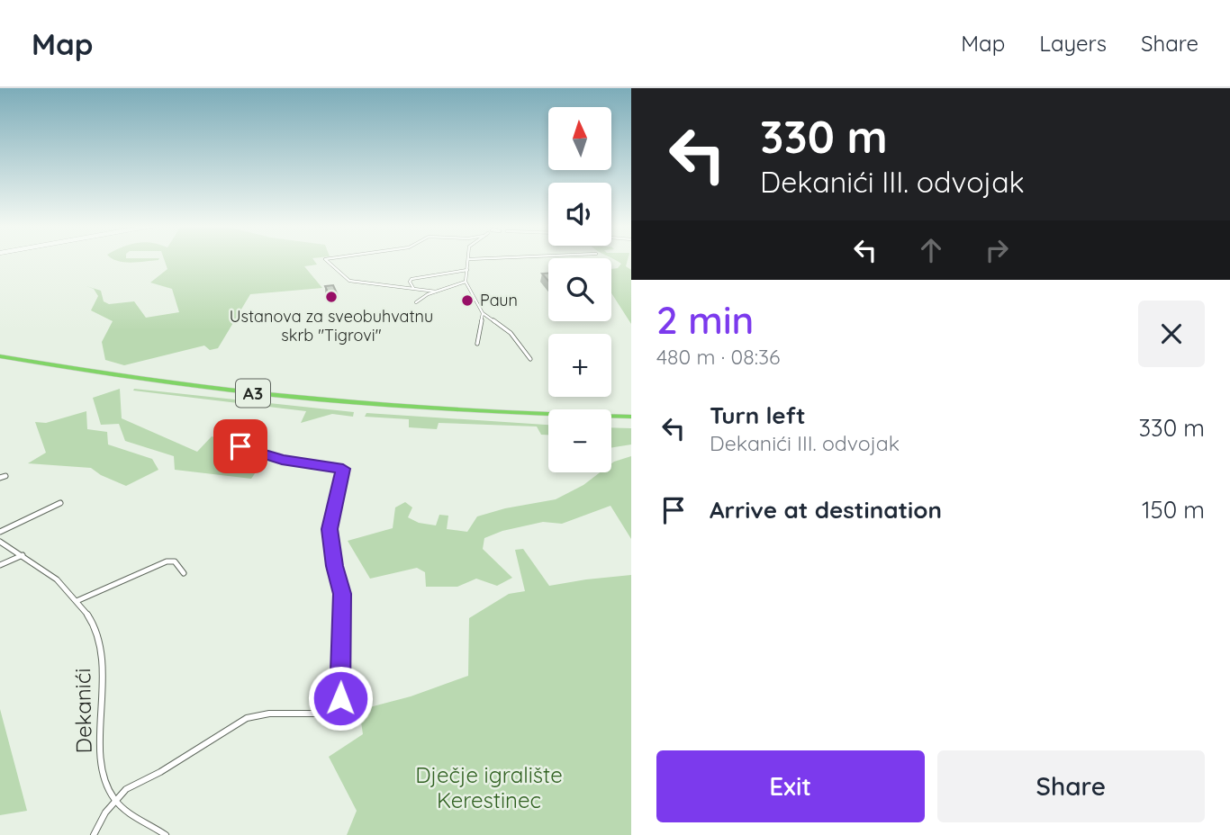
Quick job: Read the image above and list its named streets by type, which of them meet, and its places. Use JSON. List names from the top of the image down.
{
  "streets": {
    "highway": ["A3"],
    "street": ["Dekanići"]
  },
  "parks": ["Dječje igralište Kerestinec"],
  "places": ["Ustanova za sveobuhvatnu skrb \"Tigrovi\"", "Paun"],
  "north": "top",
  "page": {
    "header": "Map",
    "nav": ["Map", "Layers", "Share"],
    "turn": ["330 m", "Dekanići III. odvojak"],
    "map_buttons": ["+", "−"],
    "heading": ["2 min", "480 m · 08:36"],
    "list": [
      {
        "name": "Turn left",
        "note": "Dekanići III. odvojak",
        "value": "330 m"
      },
      {
        "name": "Arrive at destination",
        "value": "150 m"
      }
    ],
    "buttons": ["Exit", "Share"]
  }
}
